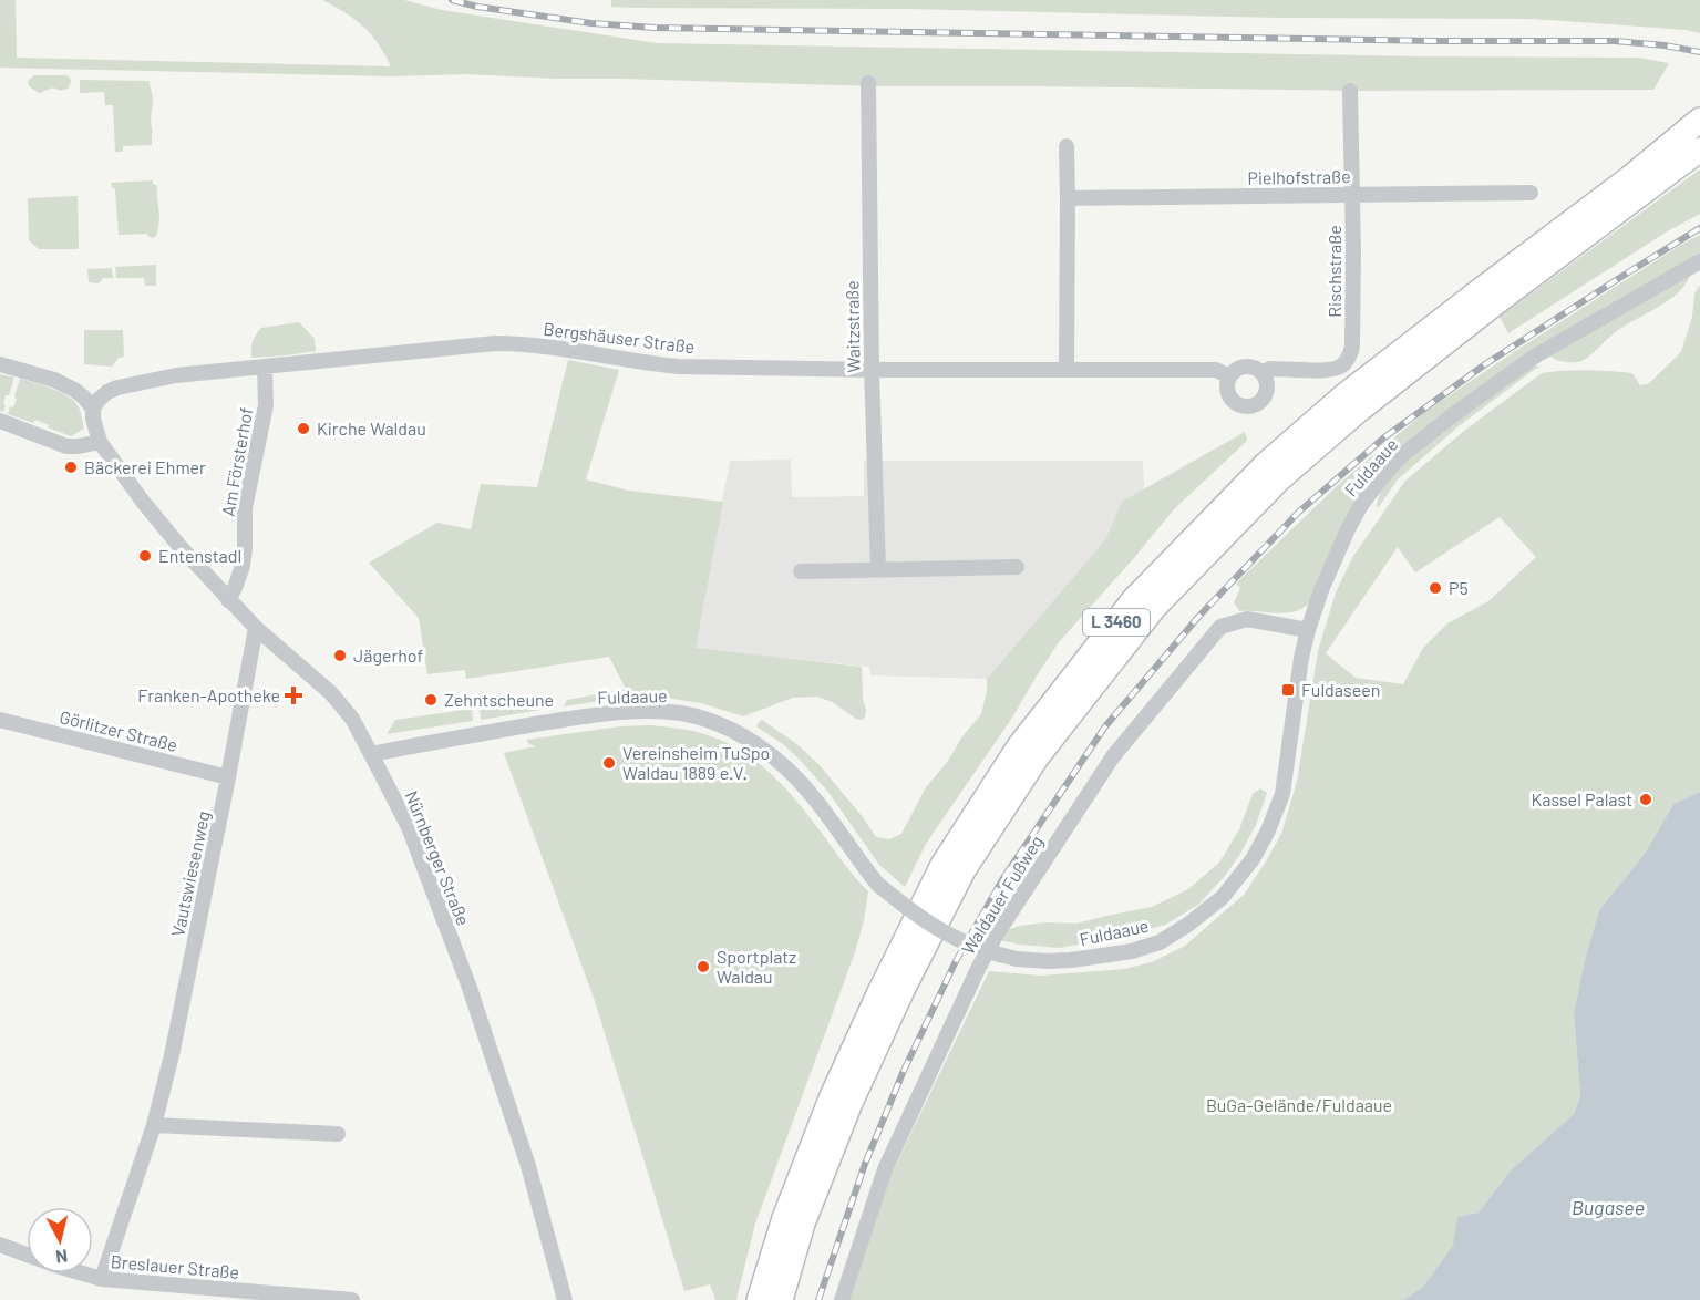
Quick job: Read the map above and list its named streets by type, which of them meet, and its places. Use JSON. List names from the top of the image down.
{
  "streets": {
    "main road": ["L 3460"],
    "street": [
      "Pielhofstraße",
      "Rischstraße",
      "Waitzstraße",
      "Bergshäuser Straße",
      "Am Försterhof",
      "Fuldaaue",
      "Görlitzer Straße",
      "Nürnberger Straße",
      "Vautswiesenweg",
      "Waldauer Fußweg",
      "Breslauer Straße"
    ]
  },
  "crossings": [
    ["Pielhofstraße", "Rischstraße"],
    ["Rischstraße", "Bergshäuser Straße"],
    ["Waitzstraße", "Bergshäuser Straße"],
    ["Bergshäuser Straße", "Am Försterhof"],
    ["Bergshäuser Straße", "Nürnberger Straße"],
    ["Am Försterhof", "Nürnberger Straße"],
    ["Fuldaaue", "Nürnberger Straße"],
    ["Fuldaaue", "Waldauer Fußweg"],
    ["Görlitzer Straße", "Vautswiesenweg"],
    ["Nürnberger Straße", "Vautswiesenweg"],
    ["Vautswiesenweg", "Breslauer Straße"]
  ],
  "water": ["Bugasee"],
  "parks": ["BuGa-Gelände/Fuldaaue"],
  "places": {
    "other": [
      "Kirche Waldau",
      "Bäckerei Ehmer",
      "Entenstadl",
      "P5",
      "Jägerhof",
      "Zehntscheune",
      "Vereinsheim TuSpo Waldau 1889 e.V.",
      "Kassel Palast",
      "Sportplatz Waldau"
    ],
    "transit": ["Fuldaseen"],
    "health": ["Franken-Apotheke"]
  },
  "north": "bottom"
}
